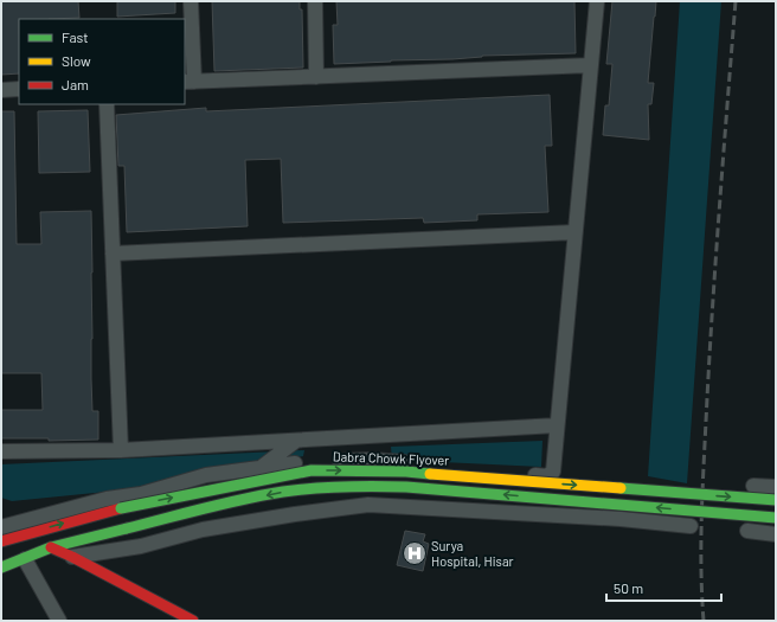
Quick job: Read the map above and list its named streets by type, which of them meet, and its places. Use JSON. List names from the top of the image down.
{
  "streets": {
    "main road": ["Dabra Chowk Flyover"]
  },
  "places": {
    "hospital": ["Surya Hospital, Hisar"]
  },
  "legend": ["Fast", "Slow", "Jam"],
  "scale_bar": "50 m"
}
